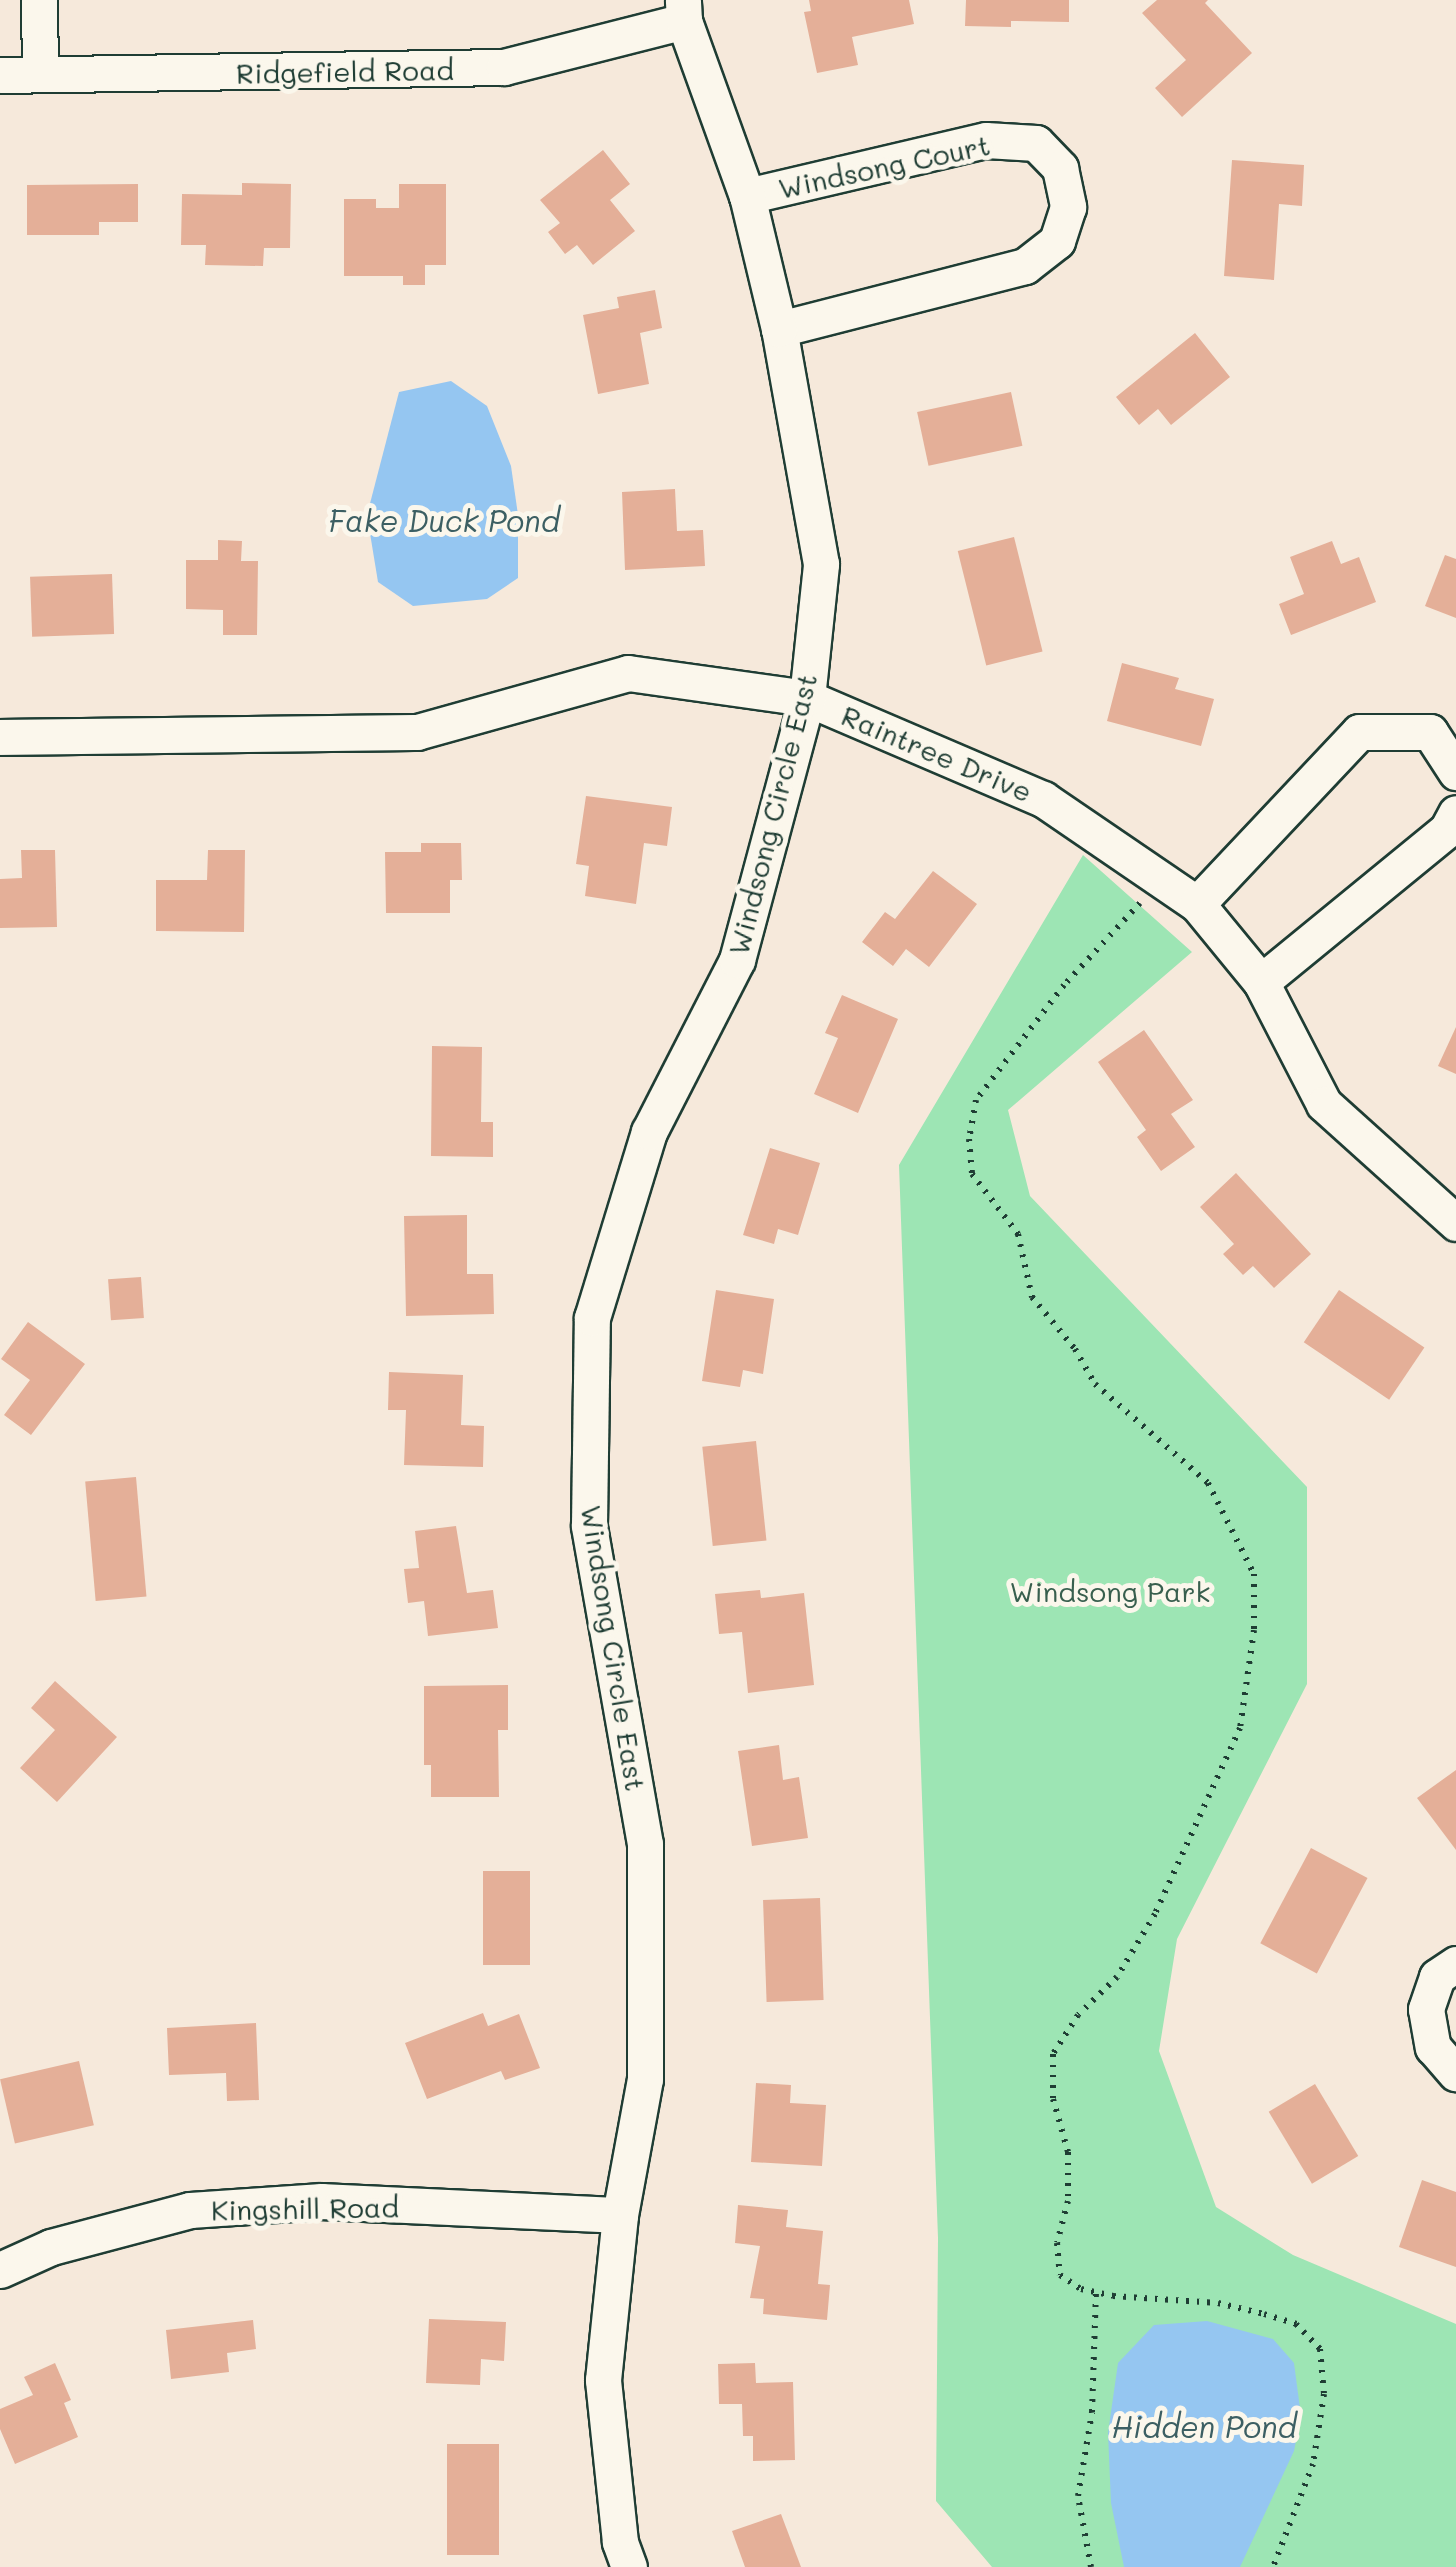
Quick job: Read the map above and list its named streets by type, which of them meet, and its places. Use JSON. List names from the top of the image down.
{
  "streets": {
    "street": [
      "Ridgefield Road",
      "Windsong Court",
      "Raintree Drive",
      "Windsong Circle East",
      "Kingshill Road"
    ]
  },
  "crossings": [
    ["Ridgefield Road", "Windsong Circle East"],
    ["Windsong Court", "Windsong Circle East"],
    ["Raintree Drive", "Windsong Circle East"],
    ["Windsong Circle East", "Kingshill Road"]
  ],
  "water": ["Fake Duck Pond", "Hidden Pond"],
  "parks": ["Windsong Park"]
}
